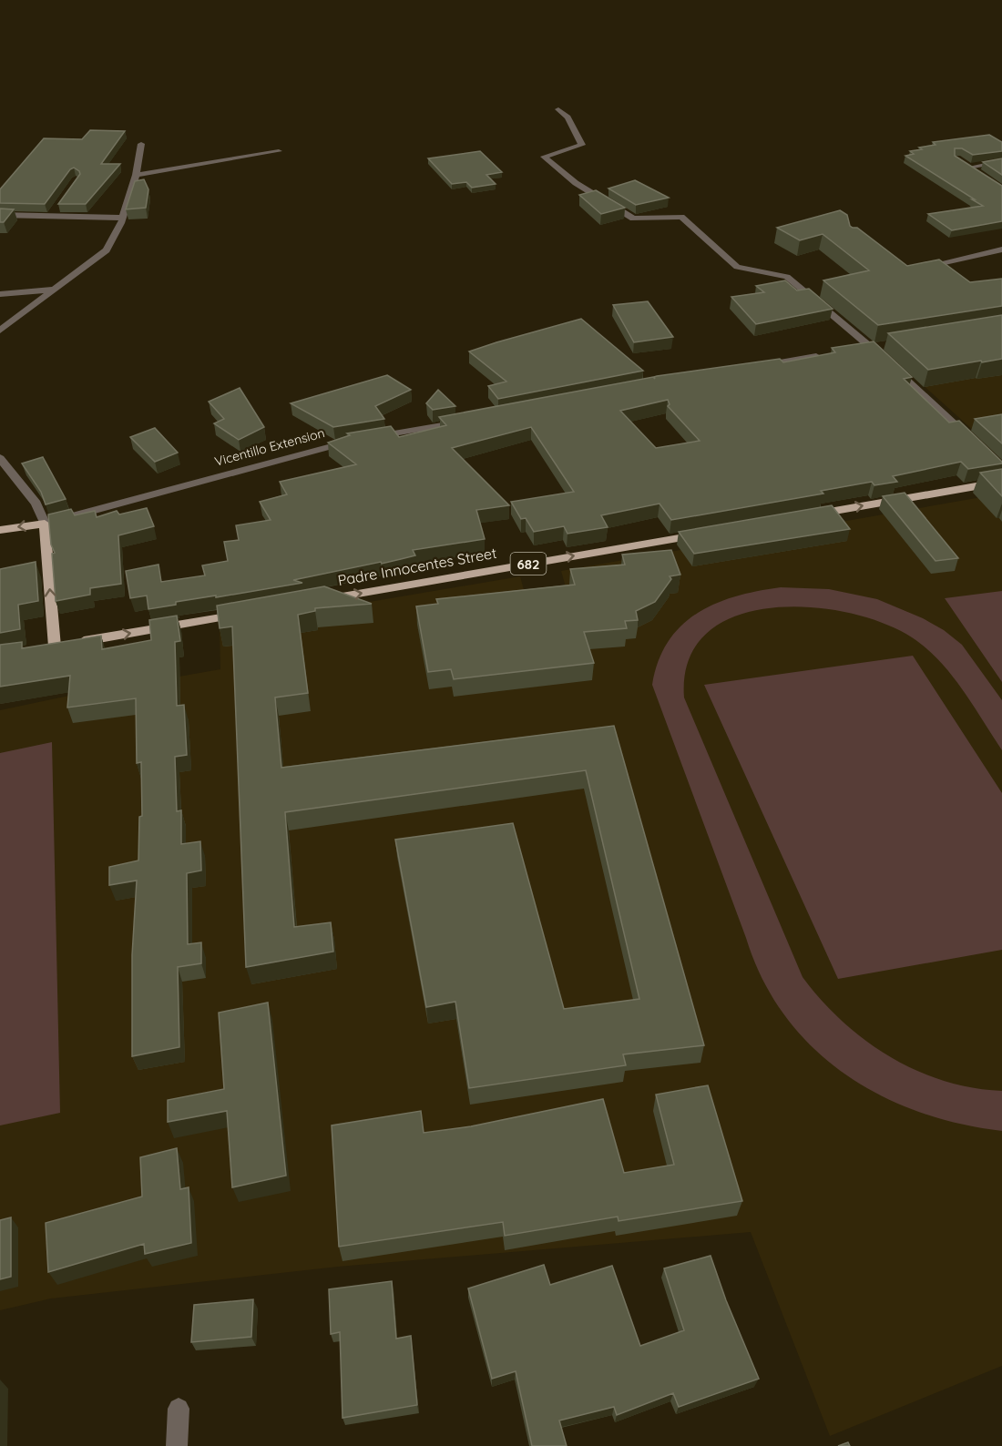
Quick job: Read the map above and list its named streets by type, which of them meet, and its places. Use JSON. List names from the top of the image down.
{
  "streets": {
    "main road": ["Vicentillo Extension", "682", "Padre Innocentes Street"]
  },
  "one_way": ["Padre Innocentes Street"]
}
